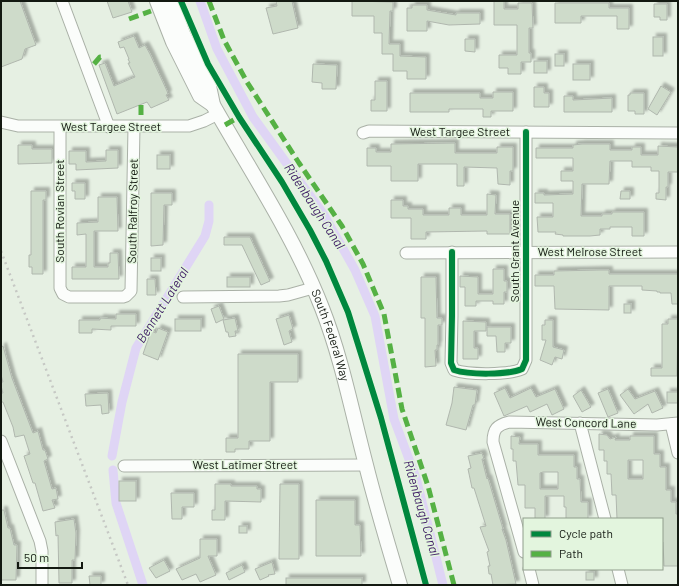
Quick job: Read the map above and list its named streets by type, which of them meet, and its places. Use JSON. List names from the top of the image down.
{
  "streets": {
    "main road": ["South Federal Way"],
    "street": [
      "West Targee Street",
      "South Rovian Street",
      "South Ralfroy Street",
      "South Grant Avenue",
      "West Melrose Street",
      "West Concord Lane",
      "West Latimer Street"
    ]
  },
  "crossings": [
    ["West Targee Street", "South Rovian Street"],
    ["West Targee Street", "South Ralfroy Street"],
    ["West Targee Street", "South Grant Avenue"],
    ["West Targee Street", "South Federal Way"],
    ["South Rovian Street", "South Ralfroy Street"],
    ["South Grant Avenue", "West Melrose Street"],
    ["South Federal Way", "West Latimer Street"]
  ],
  "water": ["Ridenbaugh Canal", "Bennett Lateral"],
  "legend": ["Cycle path", "Path"],
  "scale_bar": "50 m"
}
